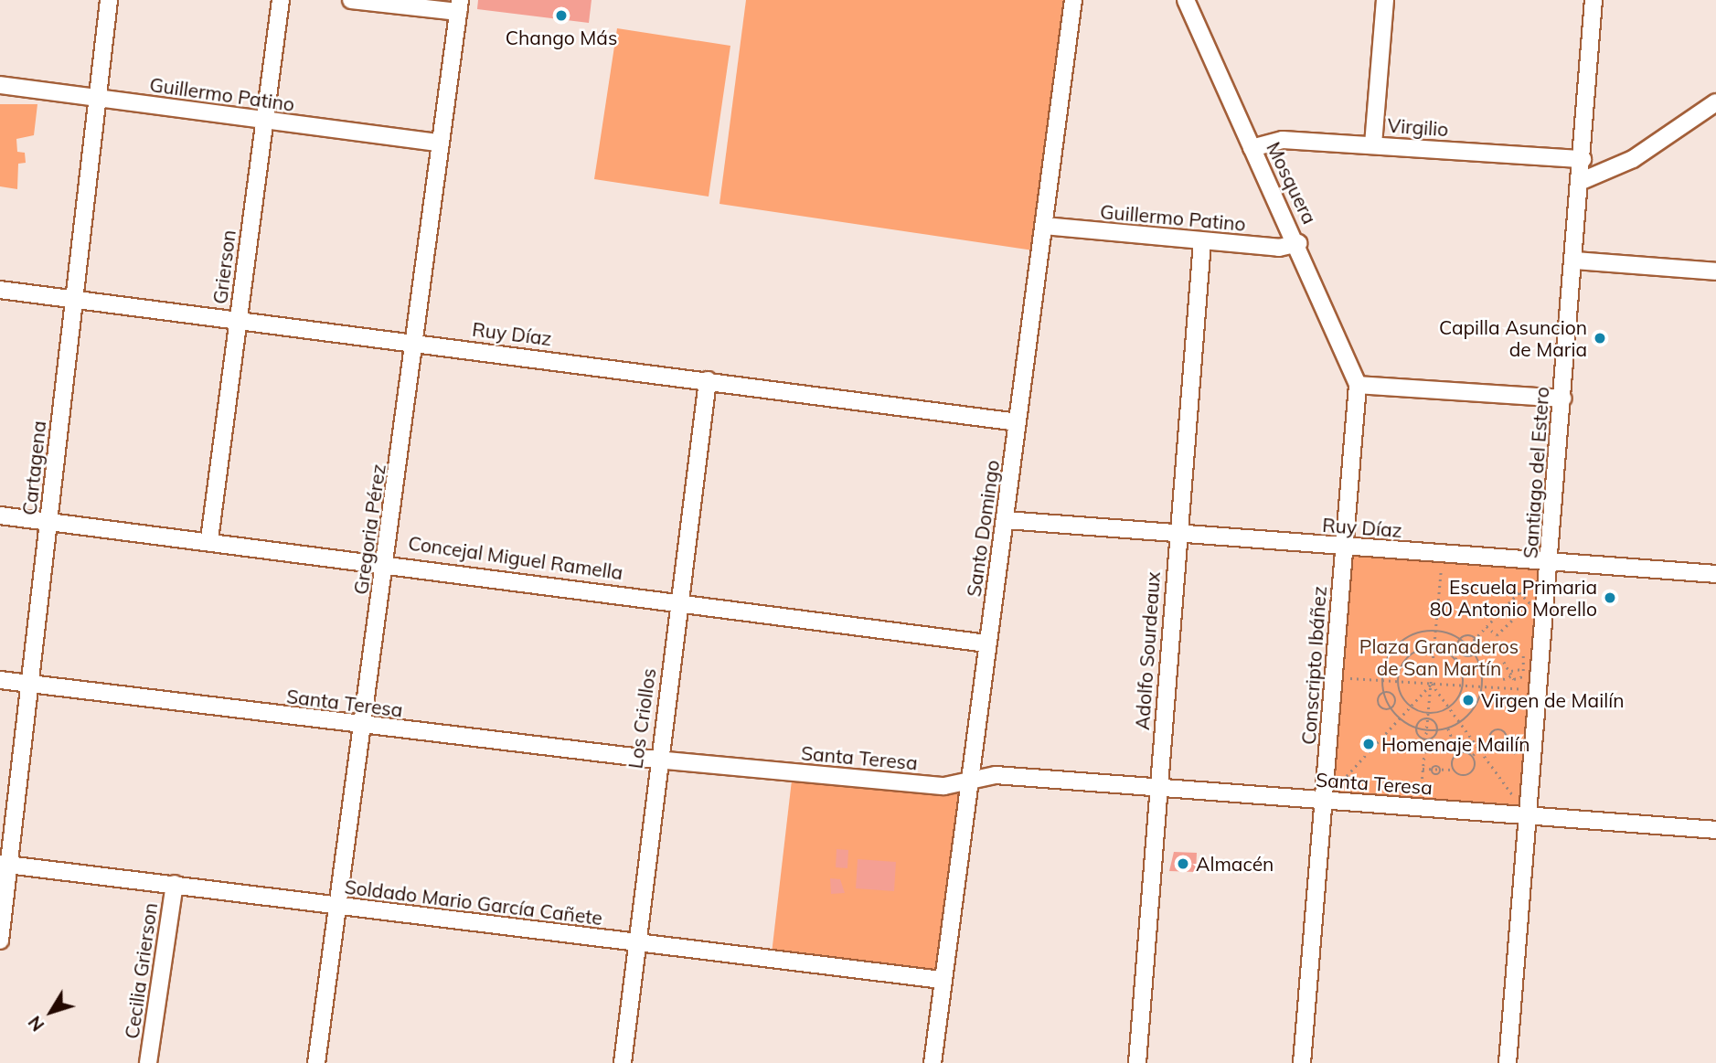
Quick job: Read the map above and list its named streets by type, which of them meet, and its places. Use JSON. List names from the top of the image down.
{
  "streets": {
    "street": [
      "Guillermo Patino",
      "Virgilio",
      "Mosquera",
      "Grierson",
      "Ruy Díaz",
      "Cartagena",
      "Santiago del Estero",
      "Santo Domingo",
      "Gregoria Pérez",
      "Concejal Miguel Ramella",
      "Adolfo Sourdeaux",
      "Conscripto Ibáñez",
      "Santa Teresa",
      "Los Criollos",
      "Soldado Mario García Cañete",
      "Cecilia Grierson"
    ]
  },
  "crossings": [
    ["Guillermo Patino", "Mosquera"],
    ["Guillermo Patino", "Grierson"],
    ["Guillermo Patino", "Cartagena"],
    ["Guillermo Patino", "Santo Domingo"],
    ["Guillermo Patino", "Gregoria Pérez"],
    ["Guillermo Patino", "Adolfo Sourdeaux"],
    ["Virgilio", "Mosquera"],
    ["Virgilio", "Santiago del Estero"],
    ["Mosquera", "Conscripto Ibáñez"],
    ["Grierson", "Ruy Díaz"],
    ["Grierson", "Concejal Miguel Ramella"],
    ["Ruy Díaz", "Cartagena"],
    ["Ruy Díaz", "Santiago del Estero"],
    ["Ruy Díaz", "Santo Domingo"],
    ["Ruy Díaz", "Gregoria Pérez"],
    ["Ruy Díaz", "Adolfo Sourdeaux"],
    ["Ruy Díaz", "Conscripto Ibáñez"],
    ["Ruy Díaz", "Los Criollos"],
    ["Cartagena", "Concejal Miguel Ramella"],
    ["Cartagena", "Santa Teresa"],
    ["Cartagena", "Soldado Mario García Cañete"],
    ["Santiago del Estero", "Santa Teresa"],
    ["Santo Domingo", "Concejal Miguel Ramella"],
    ["Santo Domingo", "Santa Teresa"],
    ["Santo Domingo", "Soldado Mario García Cañete"],
    ["Gregoria Pérez", "Concejal Miguel Ramella"],
    ["Gregoria Pérez", "Santa Teresa"],
    ["Gregoria Pérez", "Soldado Mario García Cañete"],
    ["Concejal Miguel Ramella", "Los Criollos"],
    ["Adolfo Sourdeaux", "Santa Teresa"],
    ["Conscripto Ibáñez", "Santa Teresa"],
    ["Santa Teresa", "Los Criollos"],
    ["Los Criollos", "Soldado Mario García Cañete"],
    ["Soldado Mario García Cañete", "Cecilia Grierson"]
  ],
  "parks": ["Plaza Granaderos de San Martín"],
  "places": [
    "Chango Más",
    "Capilla Asuncion de Maria",
    "Escuela Primaria 80 Antonio Morello",
    "Virgen de Mailín",
    "Homenaje Mailín",
    "Almacén"
  ],
  "north": "bottom left"
}
